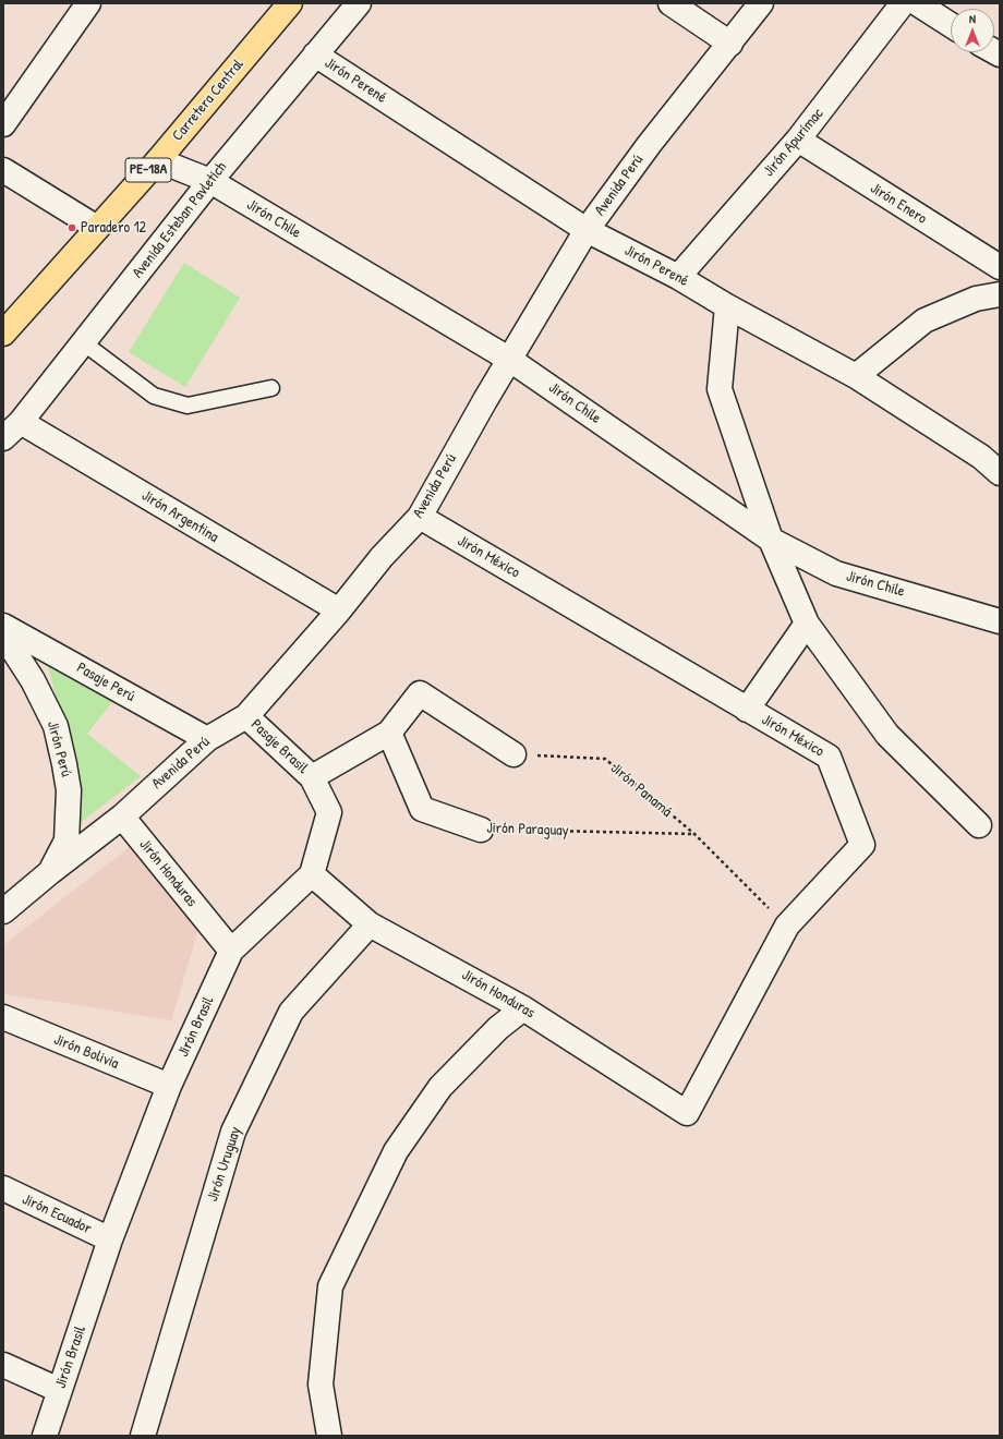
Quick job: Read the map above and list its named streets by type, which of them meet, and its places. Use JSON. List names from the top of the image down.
{
  "streets": {
    "highway": ["Carretera Central", "PE-18A"],
    "street": [
      "Jirón Perené",
      "Jirón Apurímac",
      "Avenida Perú",
      "Jirón Enero",
      "Jirón Chile",
      "Avenida Esteban Pavletich",
      "Jirón Argentina",
      "Jirón México",
      "Pasaje Perú",
      "Pasaje Brasil",
      "Jirón Perú",
      "Jirón Paraguay",
      "Jirón Honduras",
      "Jirón Brasil",
      "Jirón Bolivia",
      "Jirón Uruguay",
      "Jirón Ecuador"
    ],
    "path": ["Jirón Panamá"]
  },
  "crossings": [
    ["Jirón Perené", "Jirón Apurímac"],
    ["Jirón Perené", "Avenida Perú"],
    ["Jirón Perené", "Avenida Esteban Pavletich"],
    ["Carretera Central", "Jirón Chile"],
    ["Jirón Apurímac", "Jirón Enero"],
    ["Avenida Perú", "Jirón Chile"],
    ["Avenida Perú", "Jirón Argentina"],
    ["Avenida Perú", "Jirón México"],
    ["Avenida Perú", "Pasaje Perú"],
    ["Avenida Perú", "Pasaje Brasil"],
    ["Avenida Perú", "Jirón Perú"],
    ["Avenida Perú", "Jirón Honduras"],
    ["Jirón Chile", "Avenida Esteban Pavletich"],
    ["Avenida Esteban Pavletich", "Jirón Argentina"],
    ["Jirón México", "Jirón Panamá"],
    ["Jirón México", "Jirón Honduras"],
    ["Jirón Panamá", "Jirón Paraguay"],
    ["Jirón Honduras", "Jirón Brasil"],
    ["Jirón Honduras", "Jirón Uruguay"],
    ["Jirón Brasil", "Jirón Bolivia"],
    ["Jirón Brasil", "Jirón Ecuador"]
  ],
  "places": ["Paradero 12"],
  "north": "top"
}
